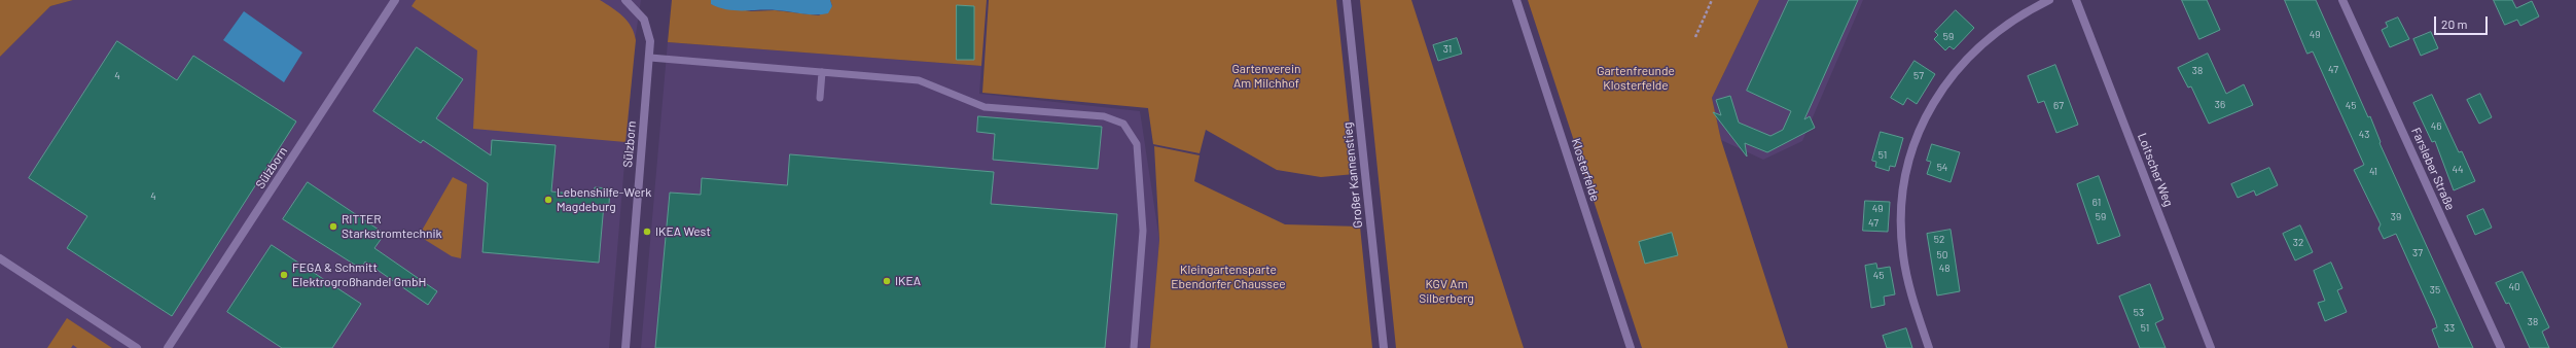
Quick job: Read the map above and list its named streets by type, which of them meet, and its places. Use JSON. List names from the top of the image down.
{
  "streets": {
    "street": [
      "Sülzborn",
      "Farsleber Straße",
      "Klosterfelde",
      "Loitscher Weg",
      "Großer Kannenstieg"
    ]
  },
  "parks": [
    "Gartenverein Am Milchhof",
    "Gartenfreunde Klosterfelde",
    "Kleingartensparte Ebendorfer Chaussee",
    "KGV Am Silberberg"
  ],
  "places": [
    "Lebenshilfe-Werk Magdeburg",
    "RITTER Starkstromtechnik",
    "IKEA West",
    "FEGA & Schmitt Elektrogroßhandel GmbH",
    "IKEA"
  ],
  "house_numbers": [
    "49",
    "59",
    "31",
    "47",
    "38",
    "4",
    "57",
    "36",
    "67",
    "45",
    "46",
    "43",
    "51",
    "54",
    "44",
    "41",
    "4",
    "61",
    "49",
    "59",
    "39",
    "47",
    "52",
    "32",
    "37",
    "50",
    "48",
    "45",
    "40",
    "35",
    "53",
    "38",
    "51",
    "33"
  ],
  "scale_bar": "20 m"
}
